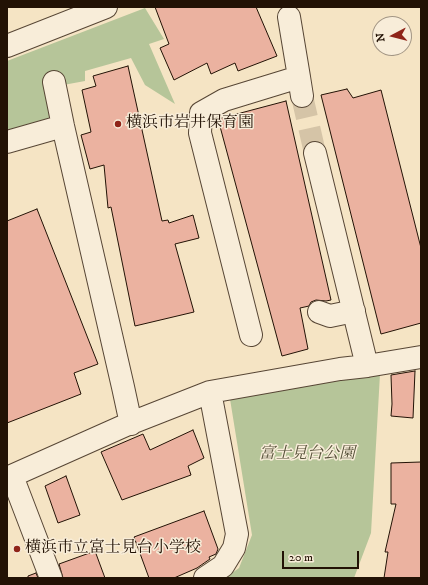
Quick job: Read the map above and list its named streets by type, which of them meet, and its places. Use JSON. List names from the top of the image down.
{
  "parks": ["富士見台公園"],
  "places": ["横浜市岩井保育園", "横浜市立富士見台小学校"],
  "scale_bar": "20 m",
  "north": "left"
}
